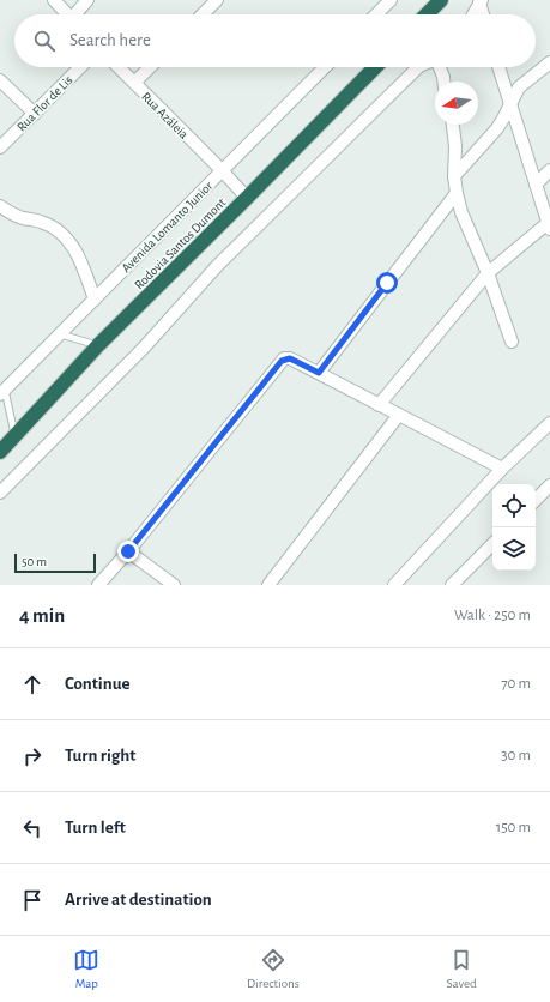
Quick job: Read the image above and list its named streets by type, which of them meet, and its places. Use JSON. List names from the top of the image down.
{
  "streets": {
    "highway": ["Rodovia Santos Dumont"],
    "street": ["Rua Flor de Lis", "Rua Azáleia", "Avenida Lomanto Junior"]
  },
  "crossings": [
    ["Rua Azáleia", "Avenida Lomanto Junior"],
    ["Rua Azáleia", "Rodovia Santos Dumont"]
  ],
  "scale_bar": "50 m",
  "north": "left",
  "page": {
    "search": "Search here",
    "scale": "50 m",
    "heading": ["4 min", "Walk · 250 m"],
    "list": [
      ["Continue", "70 m"],
      ["Turn right", "30 m"],
      ["Turn left", "150 m"],
      "Arrive at destination"
    ],
    "nav": ["Map", "Directions", "Saved"]
  }
}
